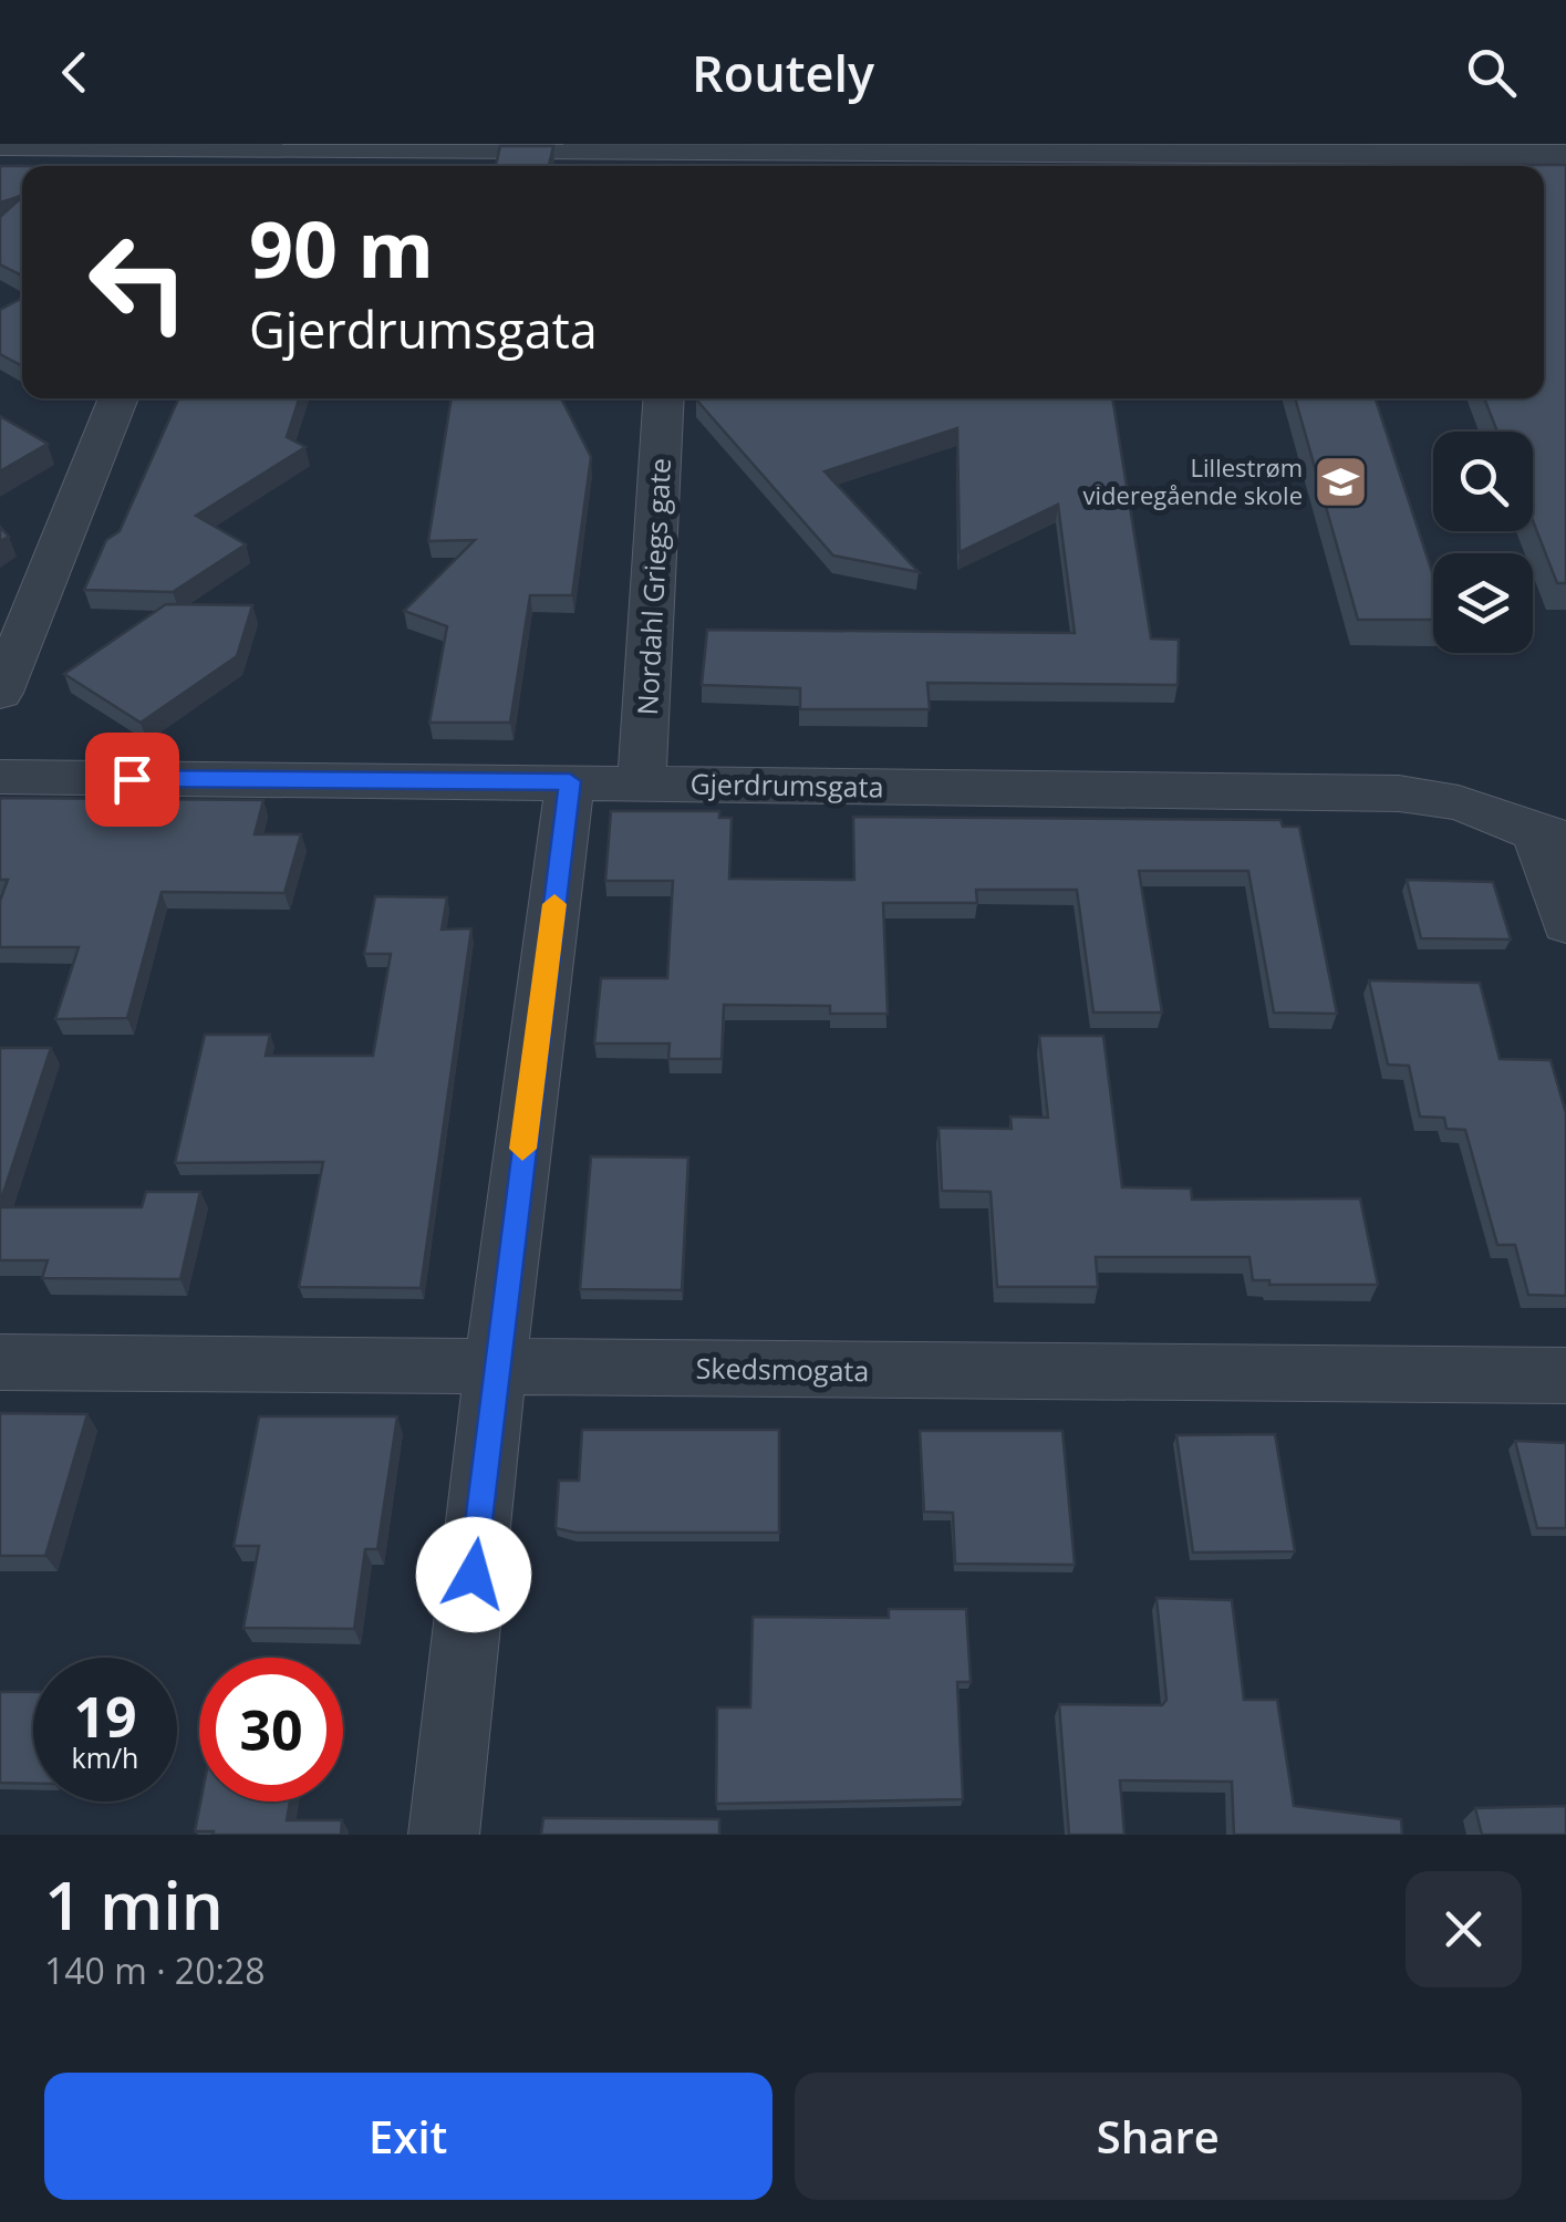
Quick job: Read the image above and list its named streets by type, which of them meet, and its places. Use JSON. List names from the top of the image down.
{
  "streets": {
    "street": ["Nordahl Griegs gate", "Gjerdrumsgata", "Skedsmogata"]
  },
  "crossings": [
    ["Nordahl Griegs gate", "Gjerdrumsgata"]
  ],
  "places": {
    "school or university": ["Lillestrøm videregående skole"]
  },
  "page": {
    "header": "Routely",
    "turn": ["90 m", "Gjerdrumsgata"],
    "speed": "19 km/h",
    "limit": "30",
    "heading": ["1 min", "140 m · 20:28"],
    "buttons": ["Exit", "Share"]
  }
}
